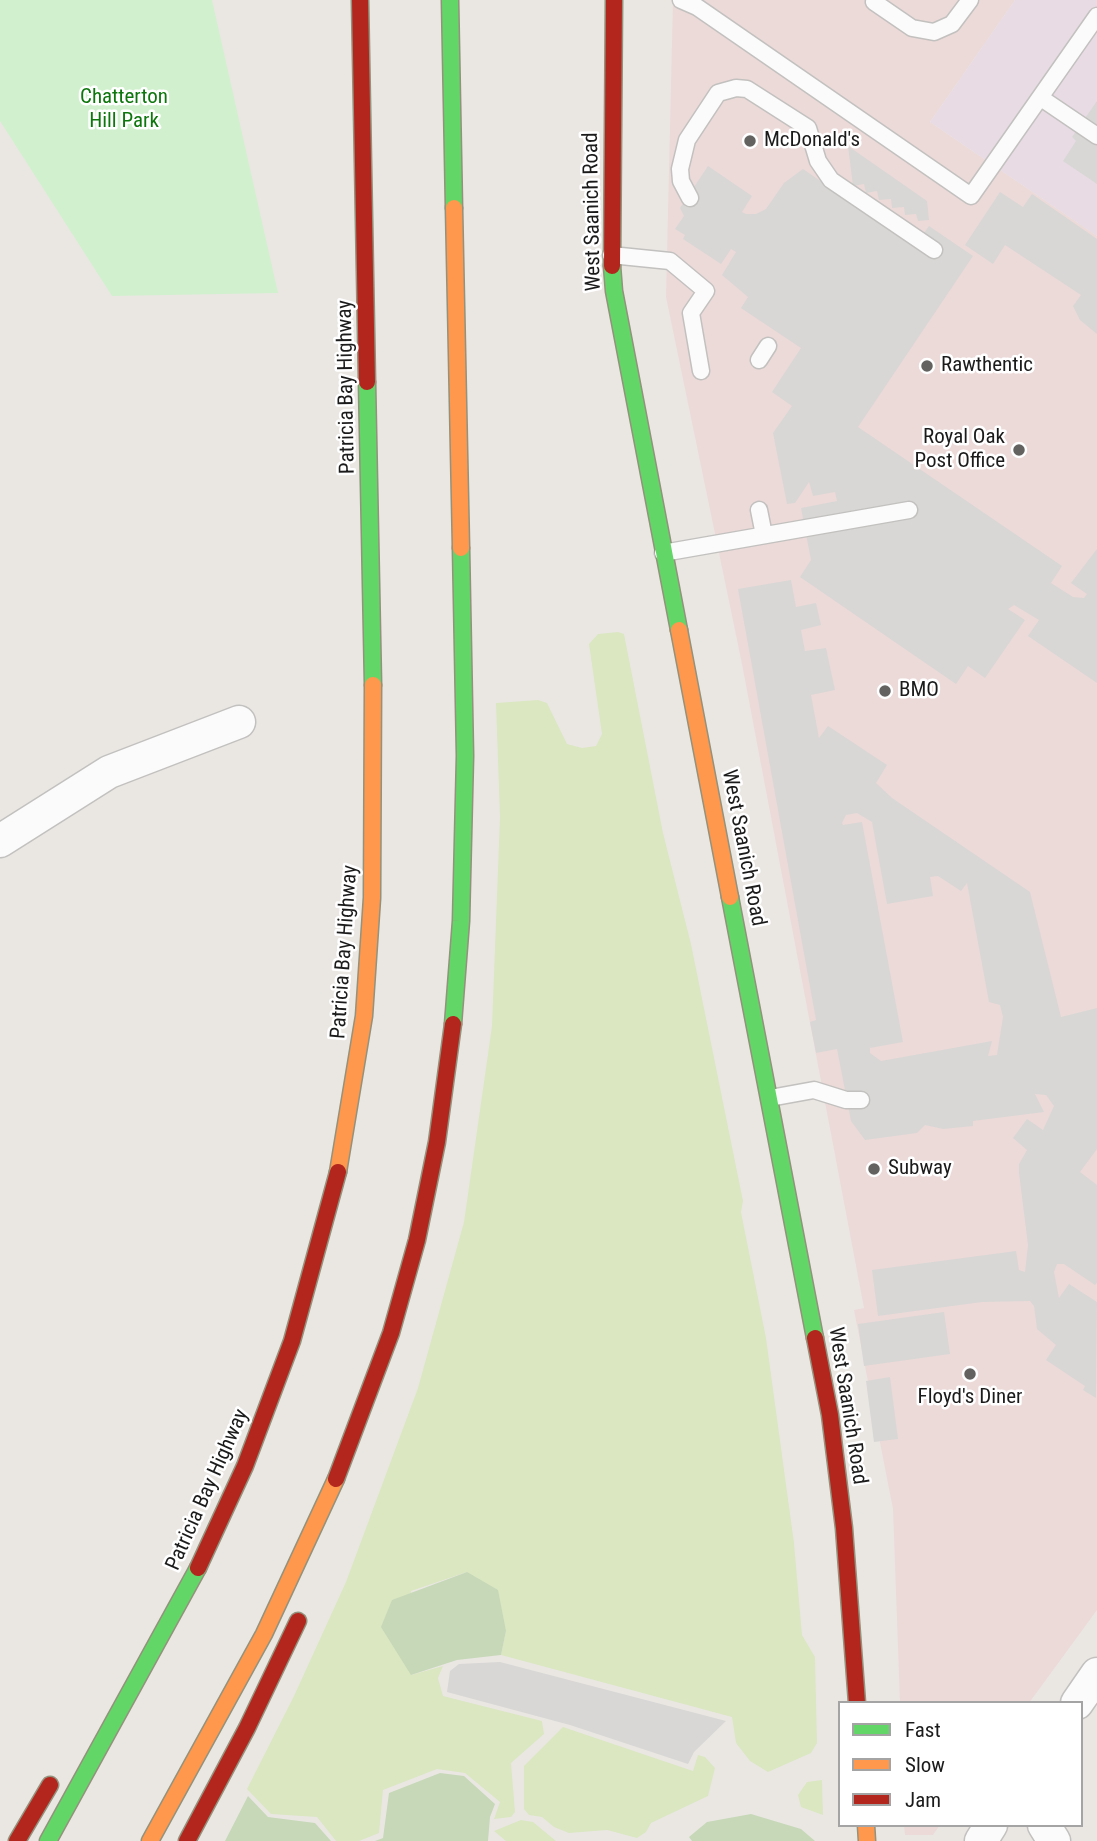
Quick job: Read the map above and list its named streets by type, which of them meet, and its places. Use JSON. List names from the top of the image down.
{
  "streets": {
    "main road": ["West Saanich Road", "Patricia Bay Highway"]
  },
  "parks": ["Chatterton Hill Park"],
  "places": [
    "McDonald's",
    "Rawthentic",
    "Royal Oak Post Office",
    "BMO",
    "Subway",
    "Floyd's Diner"
  ],
  "legend": ["Fast", "Slow", "Jam"]
}
